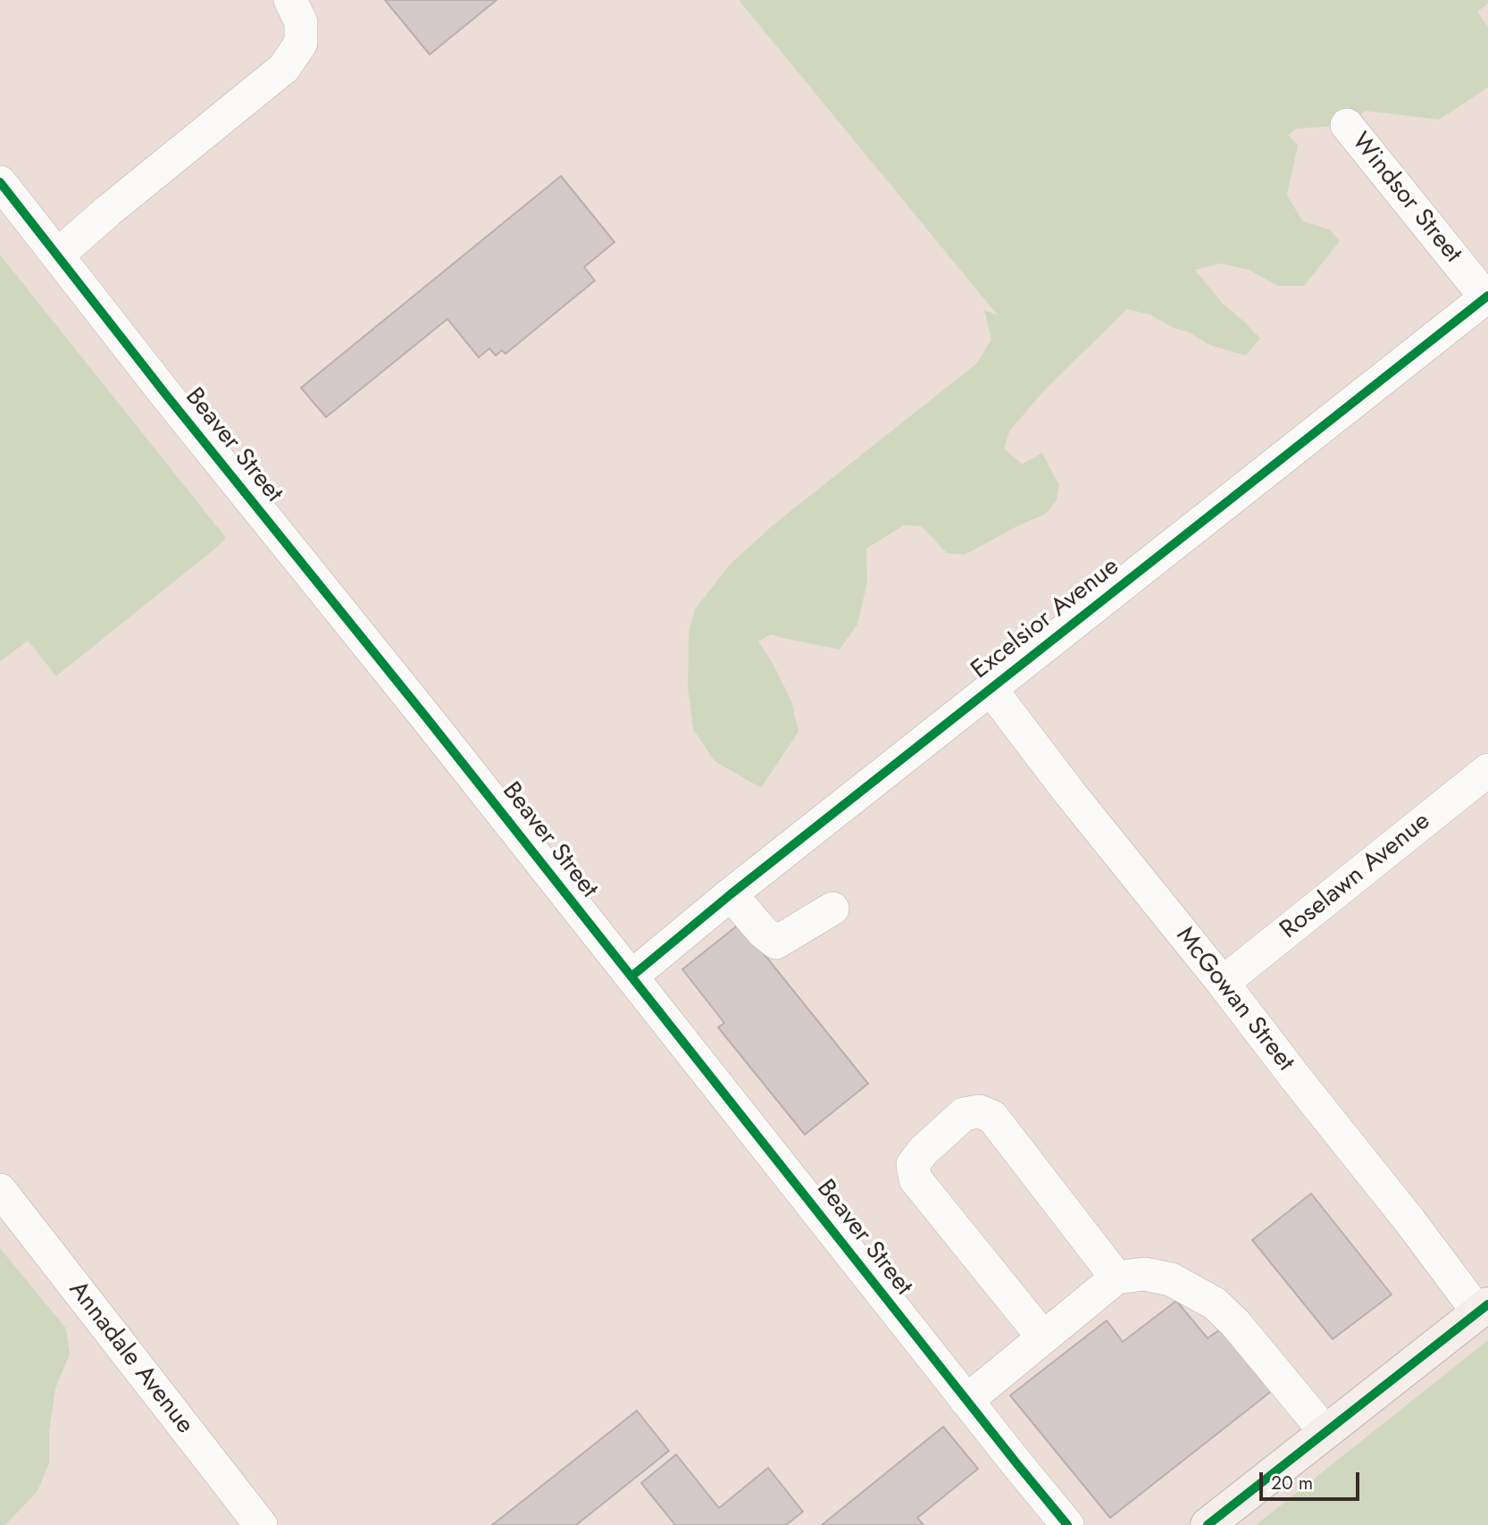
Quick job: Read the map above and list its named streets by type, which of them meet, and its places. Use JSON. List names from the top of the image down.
{
  "streets": {
    "street": [
      "Windsor Street",
      "Beaver Street",
      "Excelsior Avenue",
      "Roselawn Avenue",
      "McGowan Street",
      "Annadale Avenue"
    ]
  },
  "crossings": [
    ["Windsor Street", "Excelsior Avenue"],
    ["Beaver Street", "Excelsior Avenue"],
    ["Excelsior Avenue", "McGowan Street"],
    ["Roselawn Avenue", "McGowan Street"]
  ],
  "scale_bar": "20 m"
}
